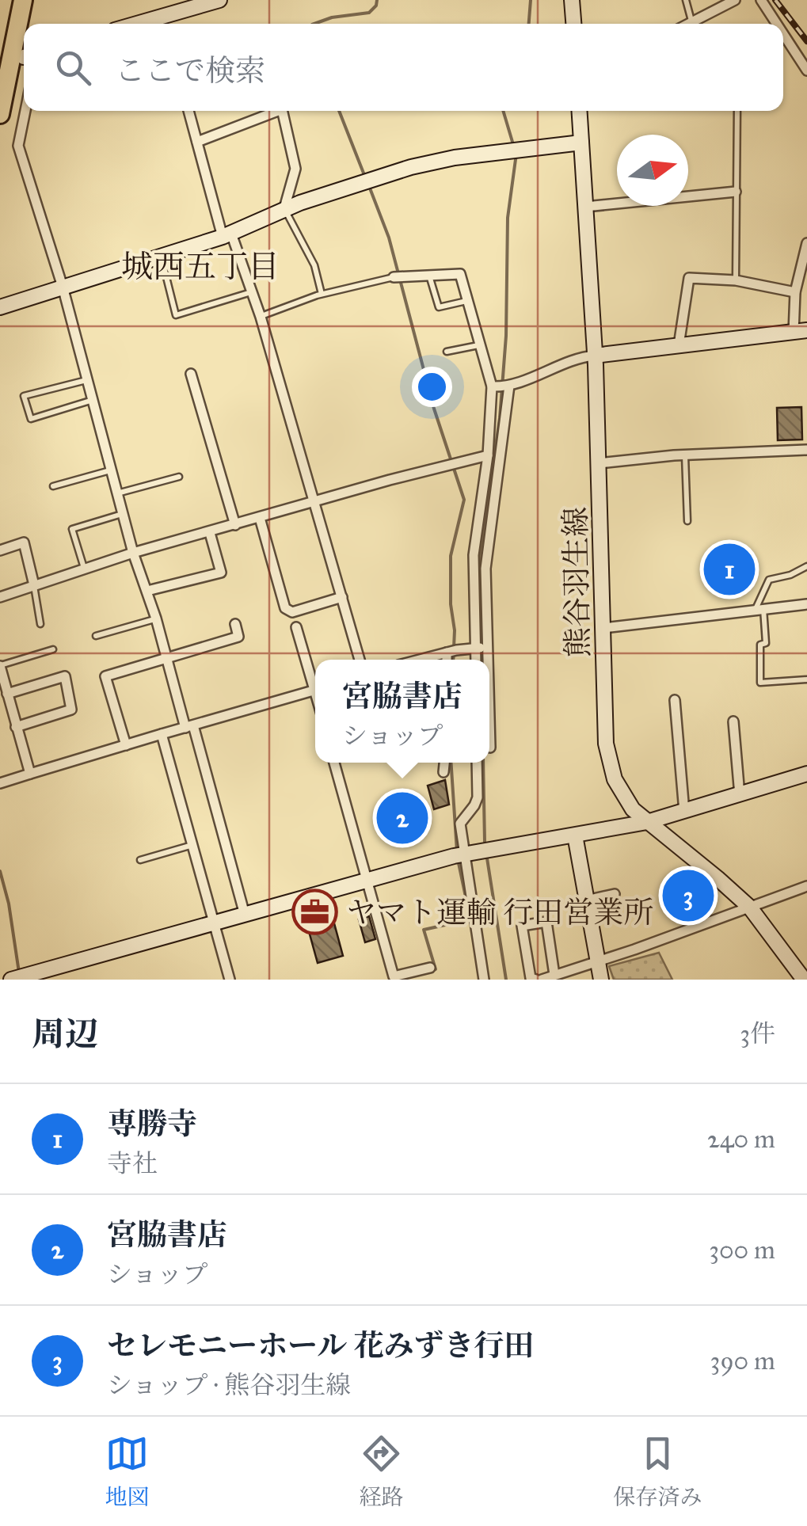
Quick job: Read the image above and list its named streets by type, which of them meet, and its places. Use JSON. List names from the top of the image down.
{
  "streets": {
    "street": ["熊谷羽生線"]
  },
  "districts": ["城西五丁目"],
  "places": {
    "office": ["ヤマト運輸 行田営業所"]
  },
  "north": "right",
  "page": {
    "search": "ここで検索",
    "pins": ["1", "2", "3"],
    "popup": ["宮脇書店", "ショップ"],
    "heading": ["周辺", "3件"],
    "list": [
      {
        "mark": "1",
        "name": "専勝寺",
        "note": "寺社",
        "value": "240 m"
      },
      {
        "mark": "2",
        "name": "宮脇書店",
        "note": "ショップ",
        "value": "300 m"
      },
      {
        "mark": "3",
        "name": "セレモニーホール 花みずき行田",
        "note": "ショップ · 熊谷羽生線",
        "value": "390 m"
      }
    ],
    "nav": ["地図", "経路", "保存済み"]
  }
}
